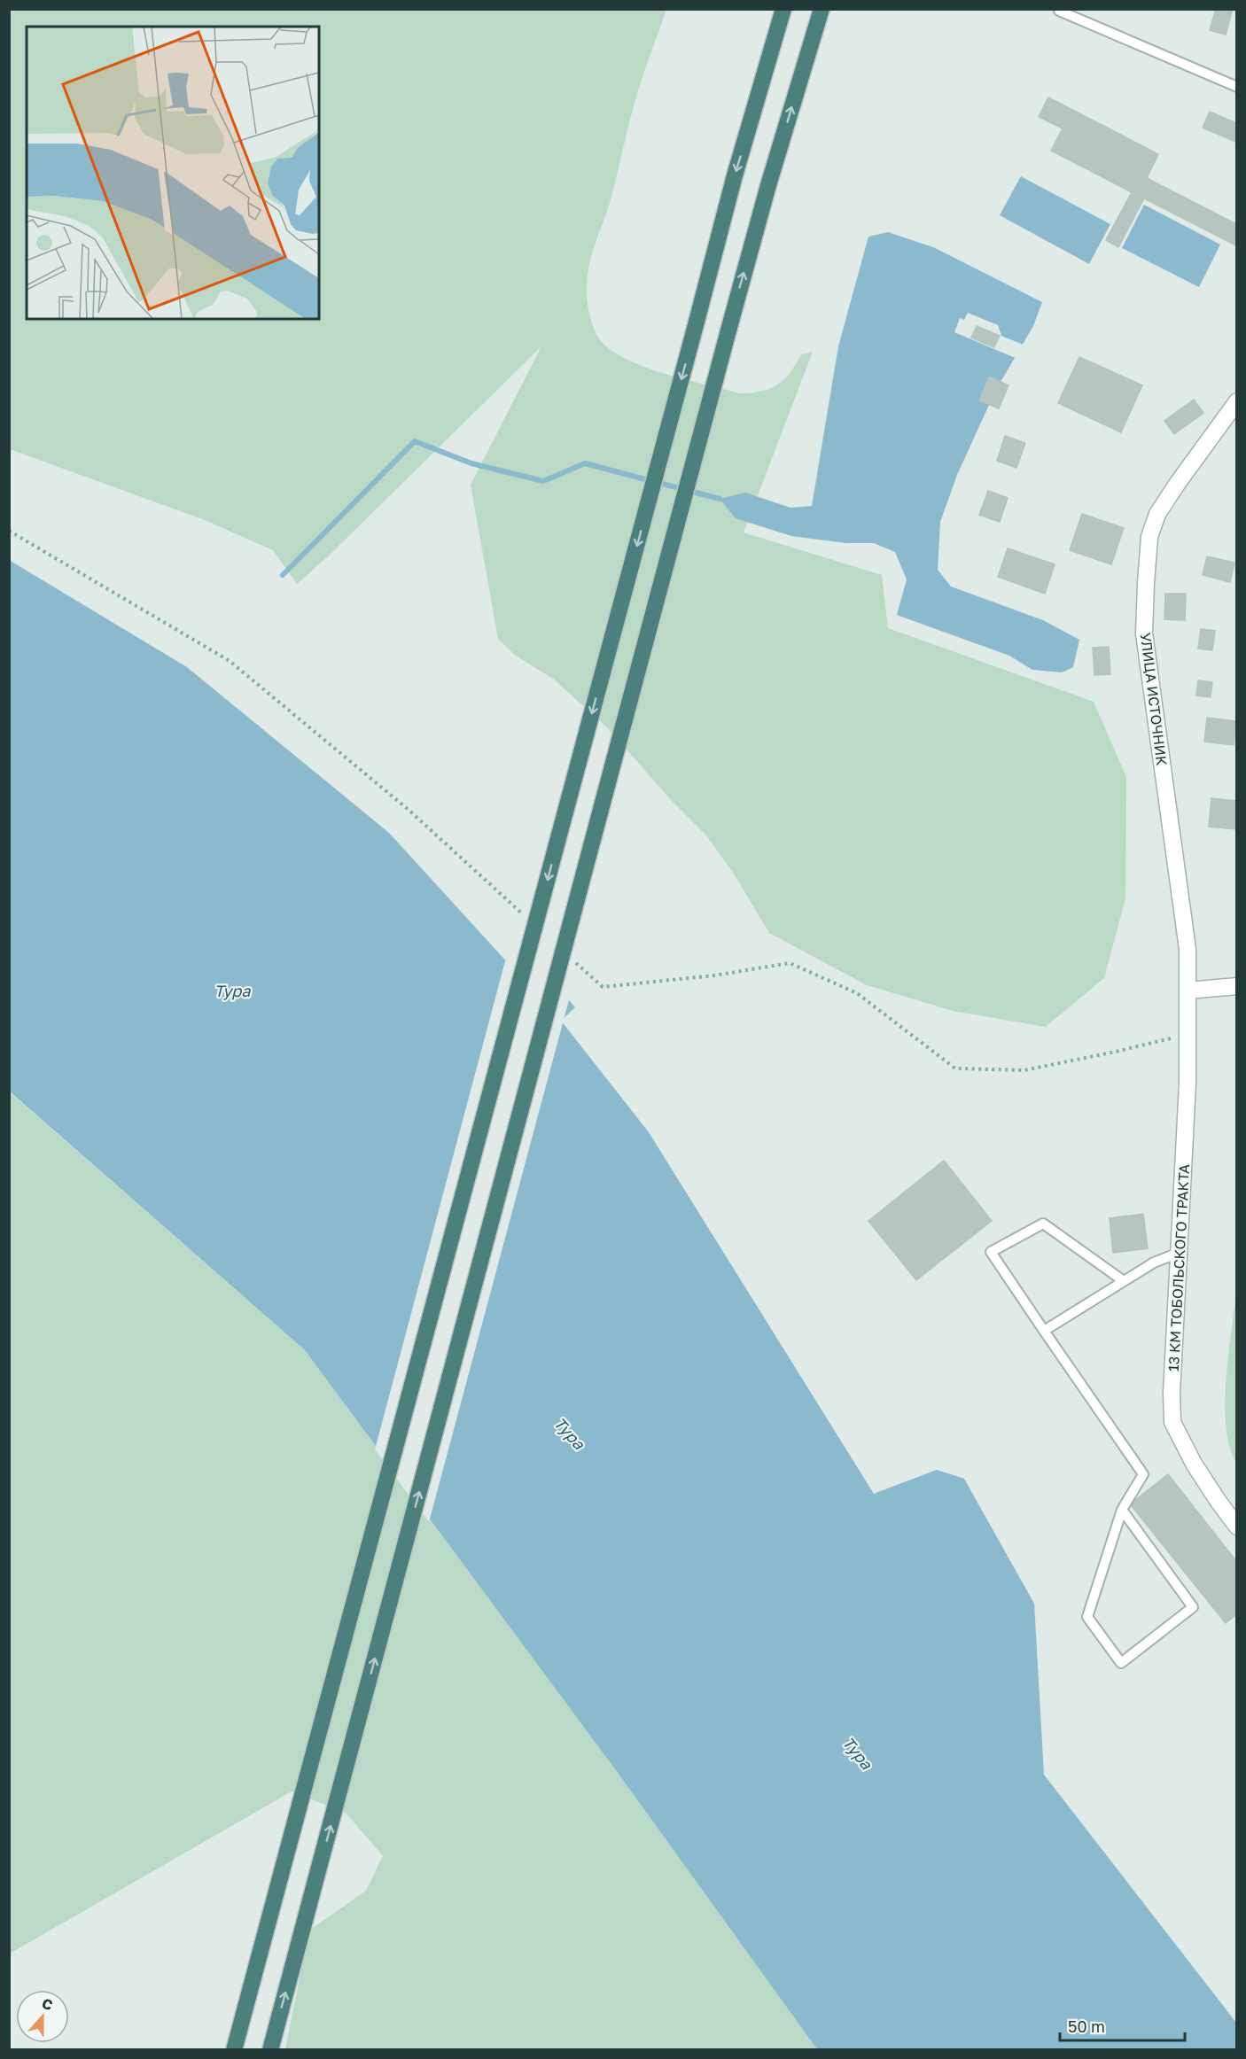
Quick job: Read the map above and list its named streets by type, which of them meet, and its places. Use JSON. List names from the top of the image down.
{
  "streets": {
    "street": ["УЛИЦА ИСТОЧНИК", "13 КМ ТОБОЛЬСКОГО ТРАКТА"]
  },
  "crossings": [
    ["УЛИЦА ИСТОЧНИК", "13 КМ ТОБОЛЬСКОГО ТРАКТА"]
  ],
  "water": ["Тура"],
  "scale_bar": "50 m",
  "north": "top"
}
